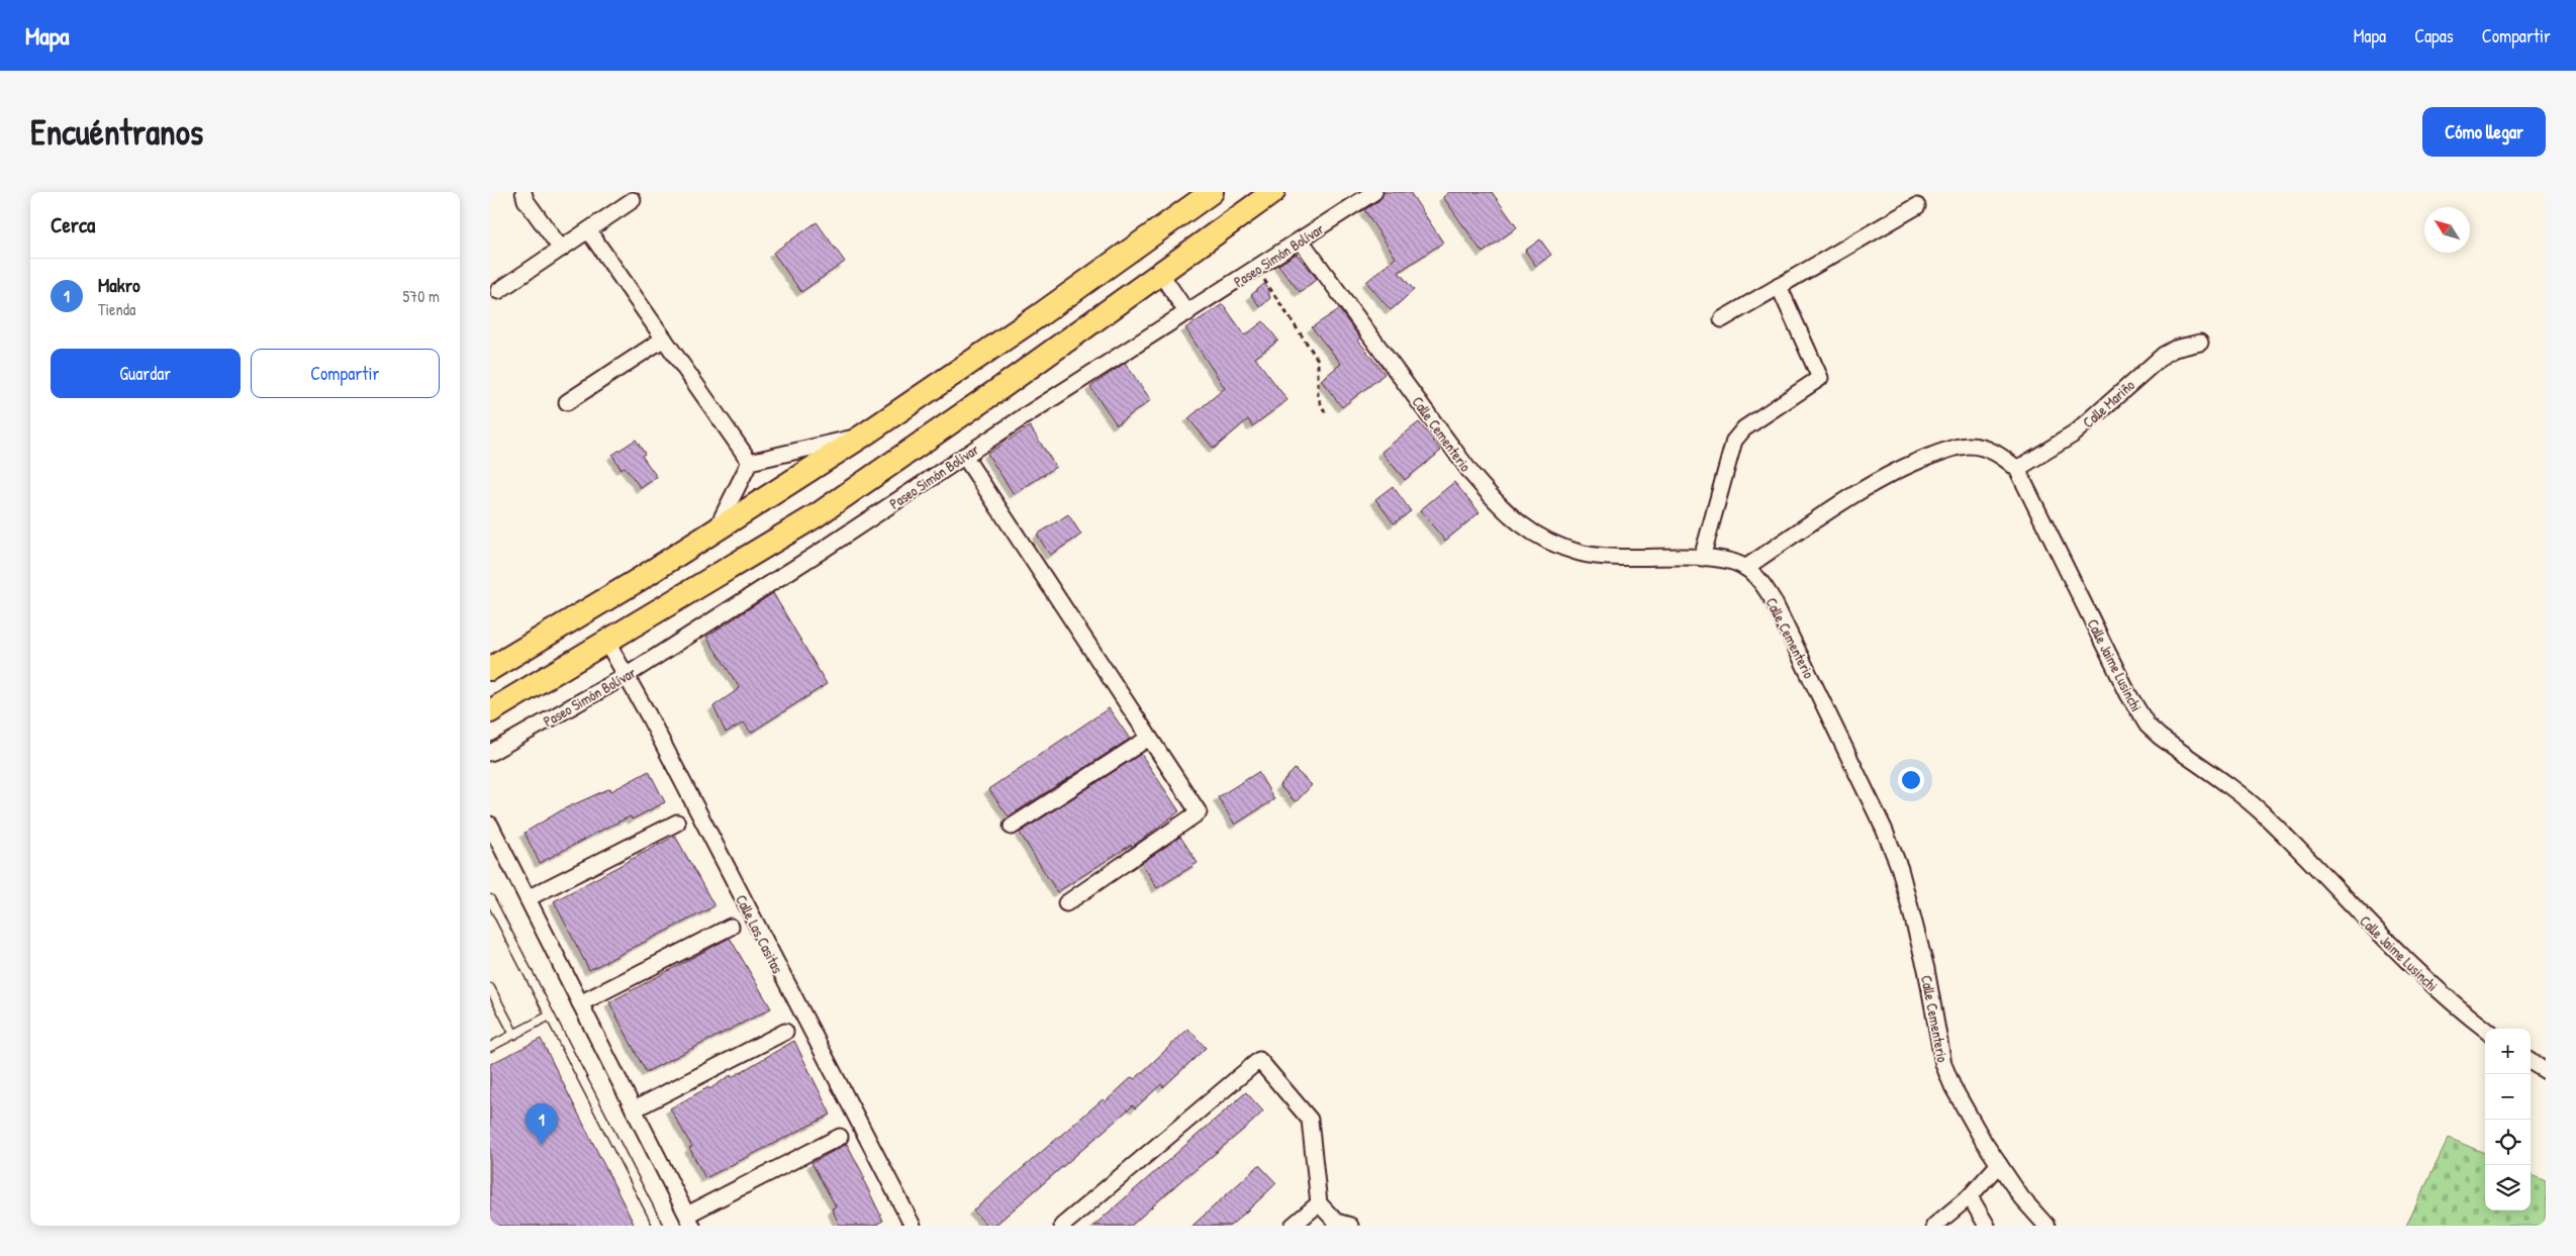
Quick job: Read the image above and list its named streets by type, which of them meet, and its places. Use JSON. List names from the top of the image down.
{
  "streets": {
    "street": [
      "Paseo Simón Bolívar",
      "Calle Mariño",
      "Calle Cementerio",
      "Calle Jaime Lusinchi",
      "Calle Las Casitas"
    ]
  },
  "crossings": [
    ["Paseo Simón Bolívar", "Calle Cementerio"],
    ["Paseo Simón Bolívar", "Calle Las Casitas"],
    ["Calle Mariño", "Calle Jaime Lusinchi"],
    ["Calle Cementerio", "Calle Jaime Lusinchi"]
  ],
  "north": "top left",
  "page": {
    "header": "Mapa",
    "nav": ["Mapa", "Capas", "Compartir"],
    "buttons": [
      "Cómo llegar",
      ["Guardar", "Compartir"]
    ],
    "title": "Encuéntranos",
    "heading": "Cerca",
    "list": [
      {
        "mark": "1",
        "name": "Makro",
        "note": "Tienda",
        "value": "570 m"
      }
    ],
    "map_buttons": ["+", "−"],
    "pins": "1"
  }
}
